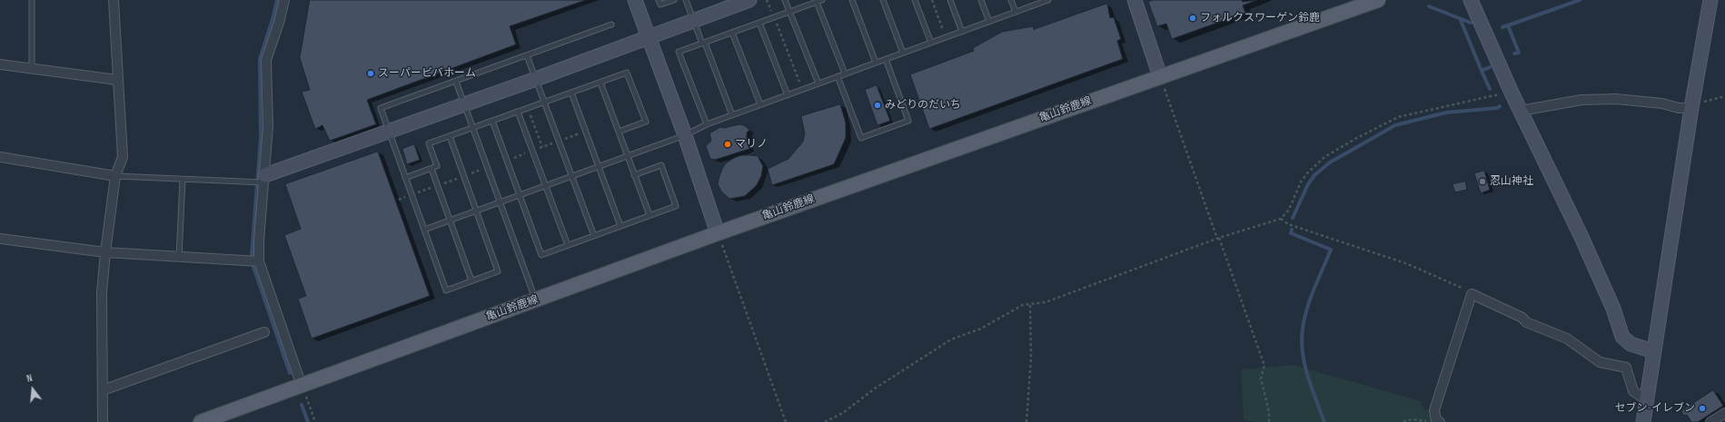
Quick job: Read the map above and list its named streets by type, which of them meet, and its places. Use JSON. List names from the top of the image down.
{
  "streets": {
    "main road": ["亀山鈴鹿線"]
  },
  "places": [
    "フォルクスワーゲン鈴鹿",
    "スーパービバホーム",
    "みどりのだいち",
    "マリノ",
    "忍山神社",
    "セブン-イレブン"
  ],
  "north": "top"
}
